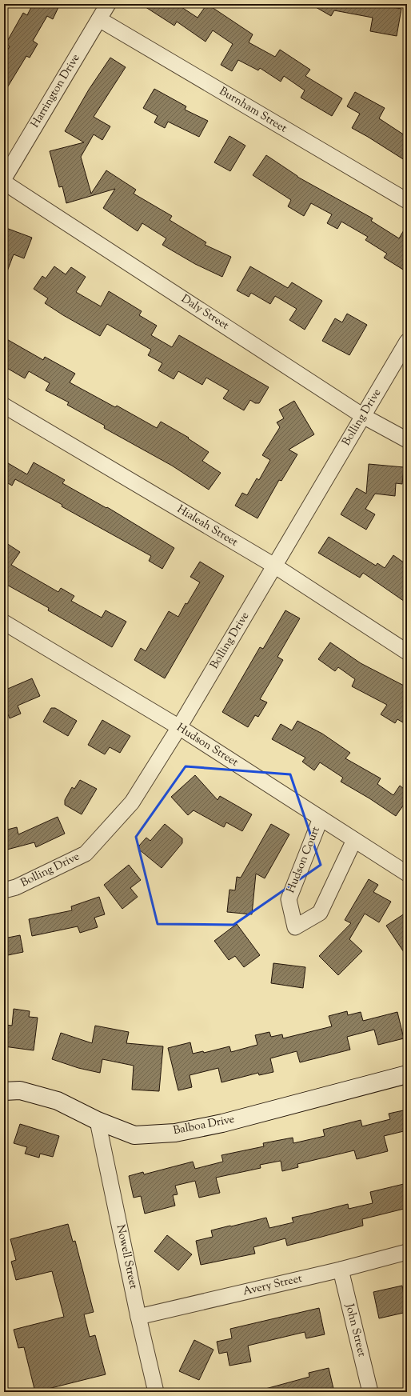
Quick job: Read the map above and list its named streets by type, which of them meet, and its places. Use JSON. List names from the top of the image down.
{
  "streets": {
    "street": [
      "Harrington Drive",
      "Burnham Street",
      "Daly Street",
      "Bolling Drive",
      "Hialeah Street",
      "Hudson Street",
      "Hudson Court",
      "Balboa Drive",
      "Nowell Street",
      "Avery Street",
      "John Street"
    ]
  },
  "crossings": [
    ["Harrington Drive", "Burnham Street"],
    ["Daly Street", "Bolling Drive"],
    ["Bolling Drive", "Hialeah Street"],
    ["Bolling Drive", "Hudson Street"],
    ["Hudson Street", "Hudson Court"],
    ["Balboa Drive", "Nowell Street"],
    ["Nowell Street", "Avery Street"],
    ["Avery Street", "John Street"]
  ]
}
